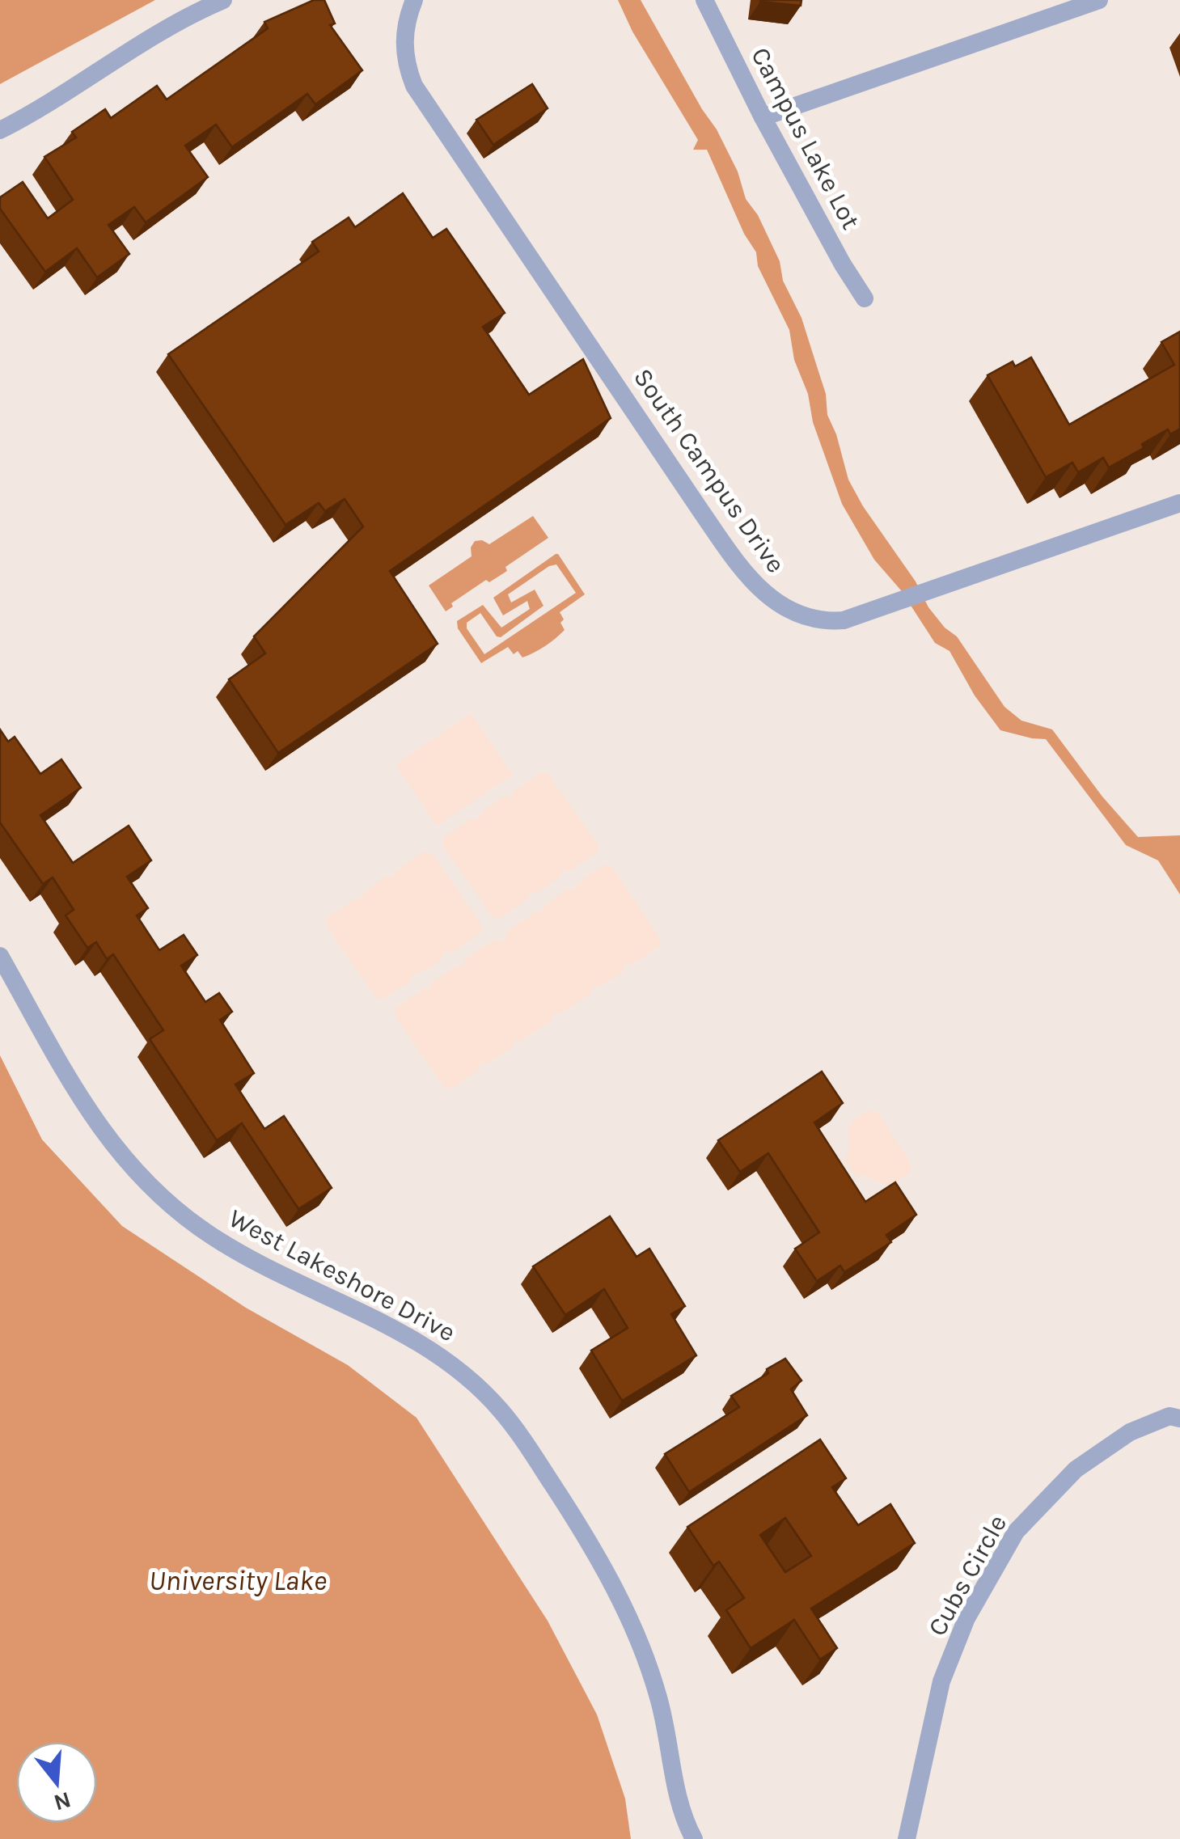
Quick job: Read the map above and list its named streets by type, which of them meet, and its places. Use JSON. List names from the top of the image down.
{
  "streets": {
    "street": [
      "Campus Lake Lot",
      "South Campus Drive",
      "West Lakeshore Drive",
      "Cubs Circle"
    ]
  },
  "water": ["University Lake"],
  "north": "bottom"
}
